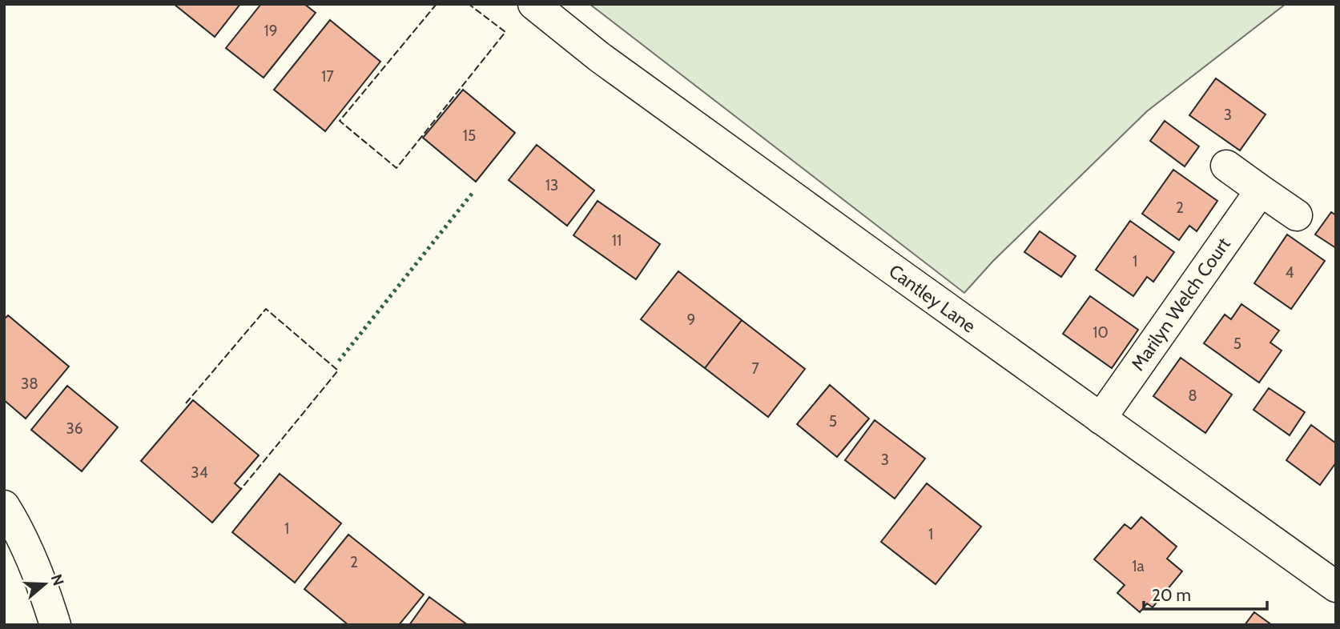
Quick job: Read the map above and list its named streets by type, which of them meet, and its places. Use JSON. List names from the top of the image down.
{
  "streets": {
    "street": ["Cantley Lane", "Marilyn Welch Court"]
  },
  "crossings": [
    ["Cantley Lane", "Marilyn Welch Court"]
  ],
  "house_numbers": [
    "19",
    "17",
    "3",
    "15",
    "13",
    "2",
    "11",
    "1",
    "4",
    "9",
    "10",
    "5",
    "7",
    "38",
    "8",
    "5",
    "36",
    "3",
    "34",
    "1",
    "1",
    "2",
    "1a"
  ],
  "scale_bar": "20 m",
  "north": "right"
}
